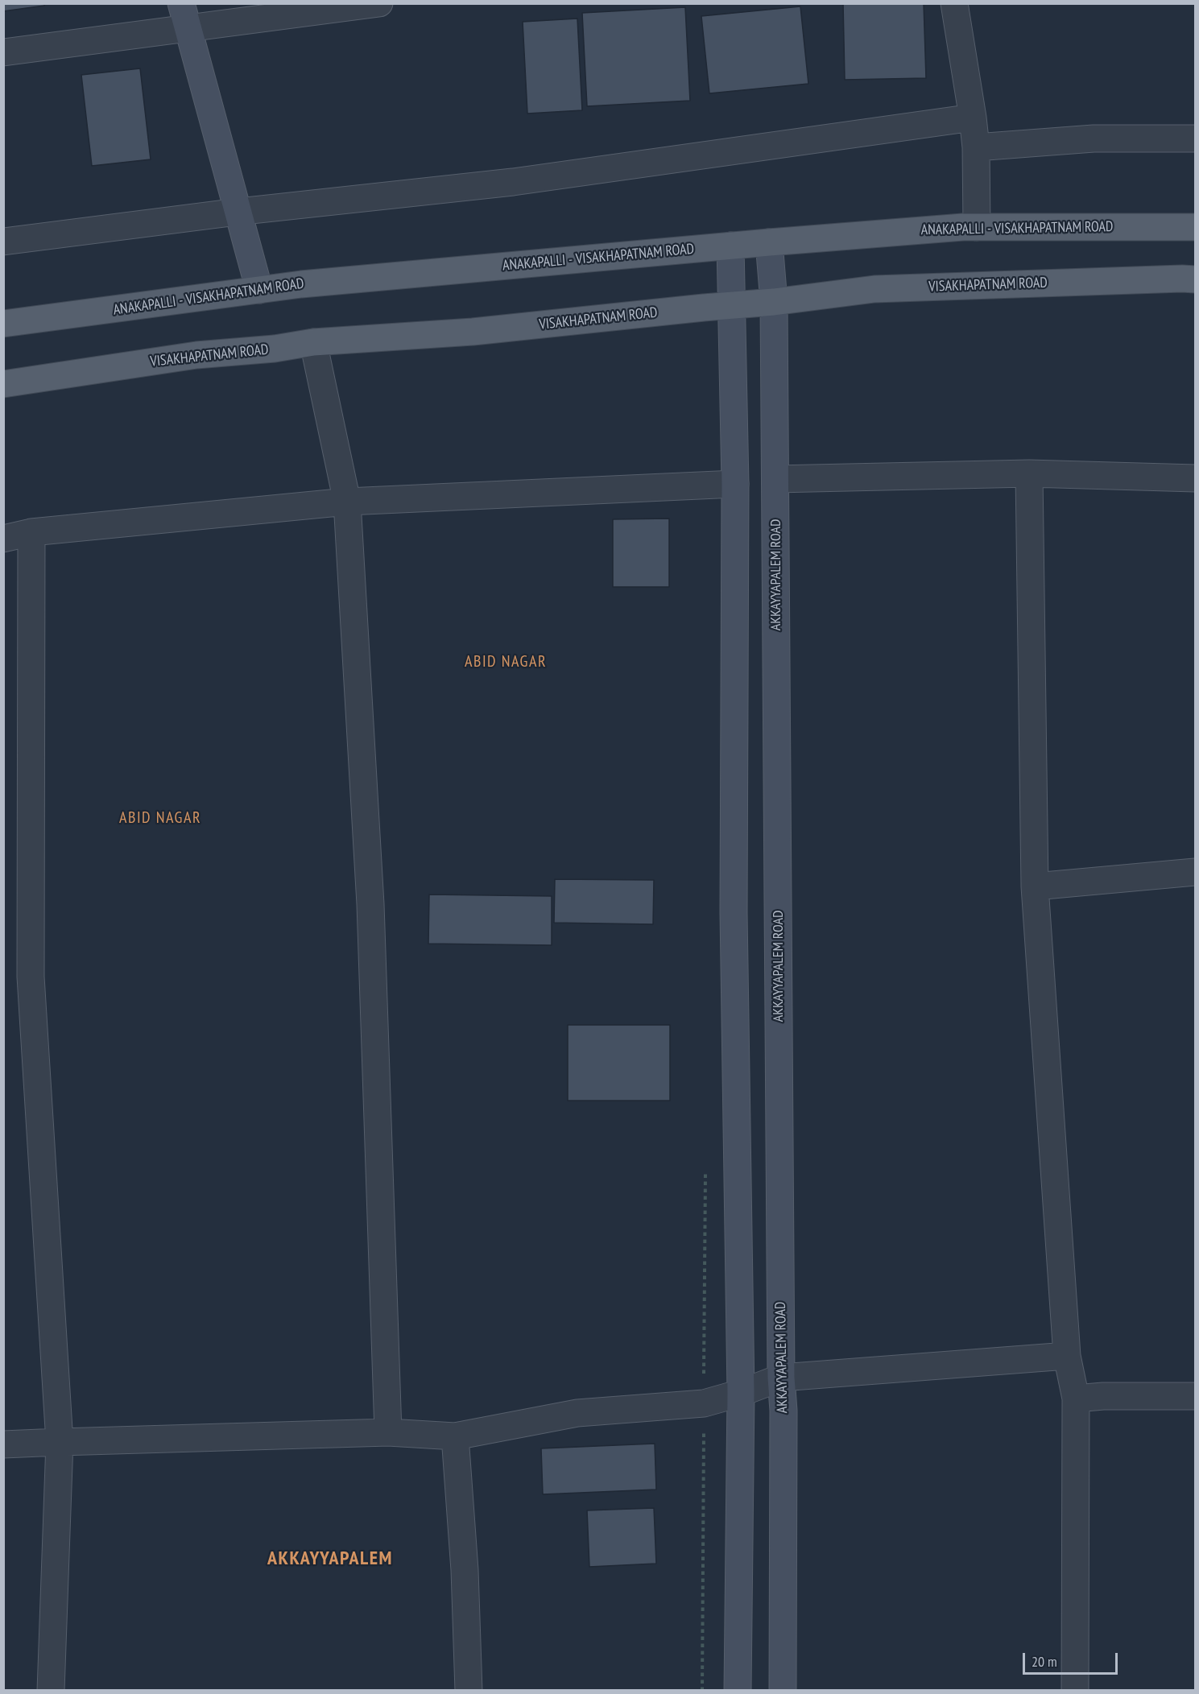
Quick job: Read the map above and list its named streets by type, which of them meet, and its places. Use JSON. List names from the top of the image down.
{
  "streets": {
    "main road": ["ANAKAPALLI - VISAKHAPATNAM ROAD", "VISAKHAPATNAM ROAD", "AKKAYYAPALEM ROAD"]
  },
  "crossings": [
    ["ANAKAPALLI - VISAKHAPATNAM ROAD", "AKKAYYAPALEM ROAD"],
    ["VISAKHAPATNAM ROAD", "AKKAYYAPALEM ROAD"]
  ],
  "districts": ["ABID NAGAR", "ABID NAGAR", "AKKAYYAPALEM"],
  "scale_bar": "20 m"
}
